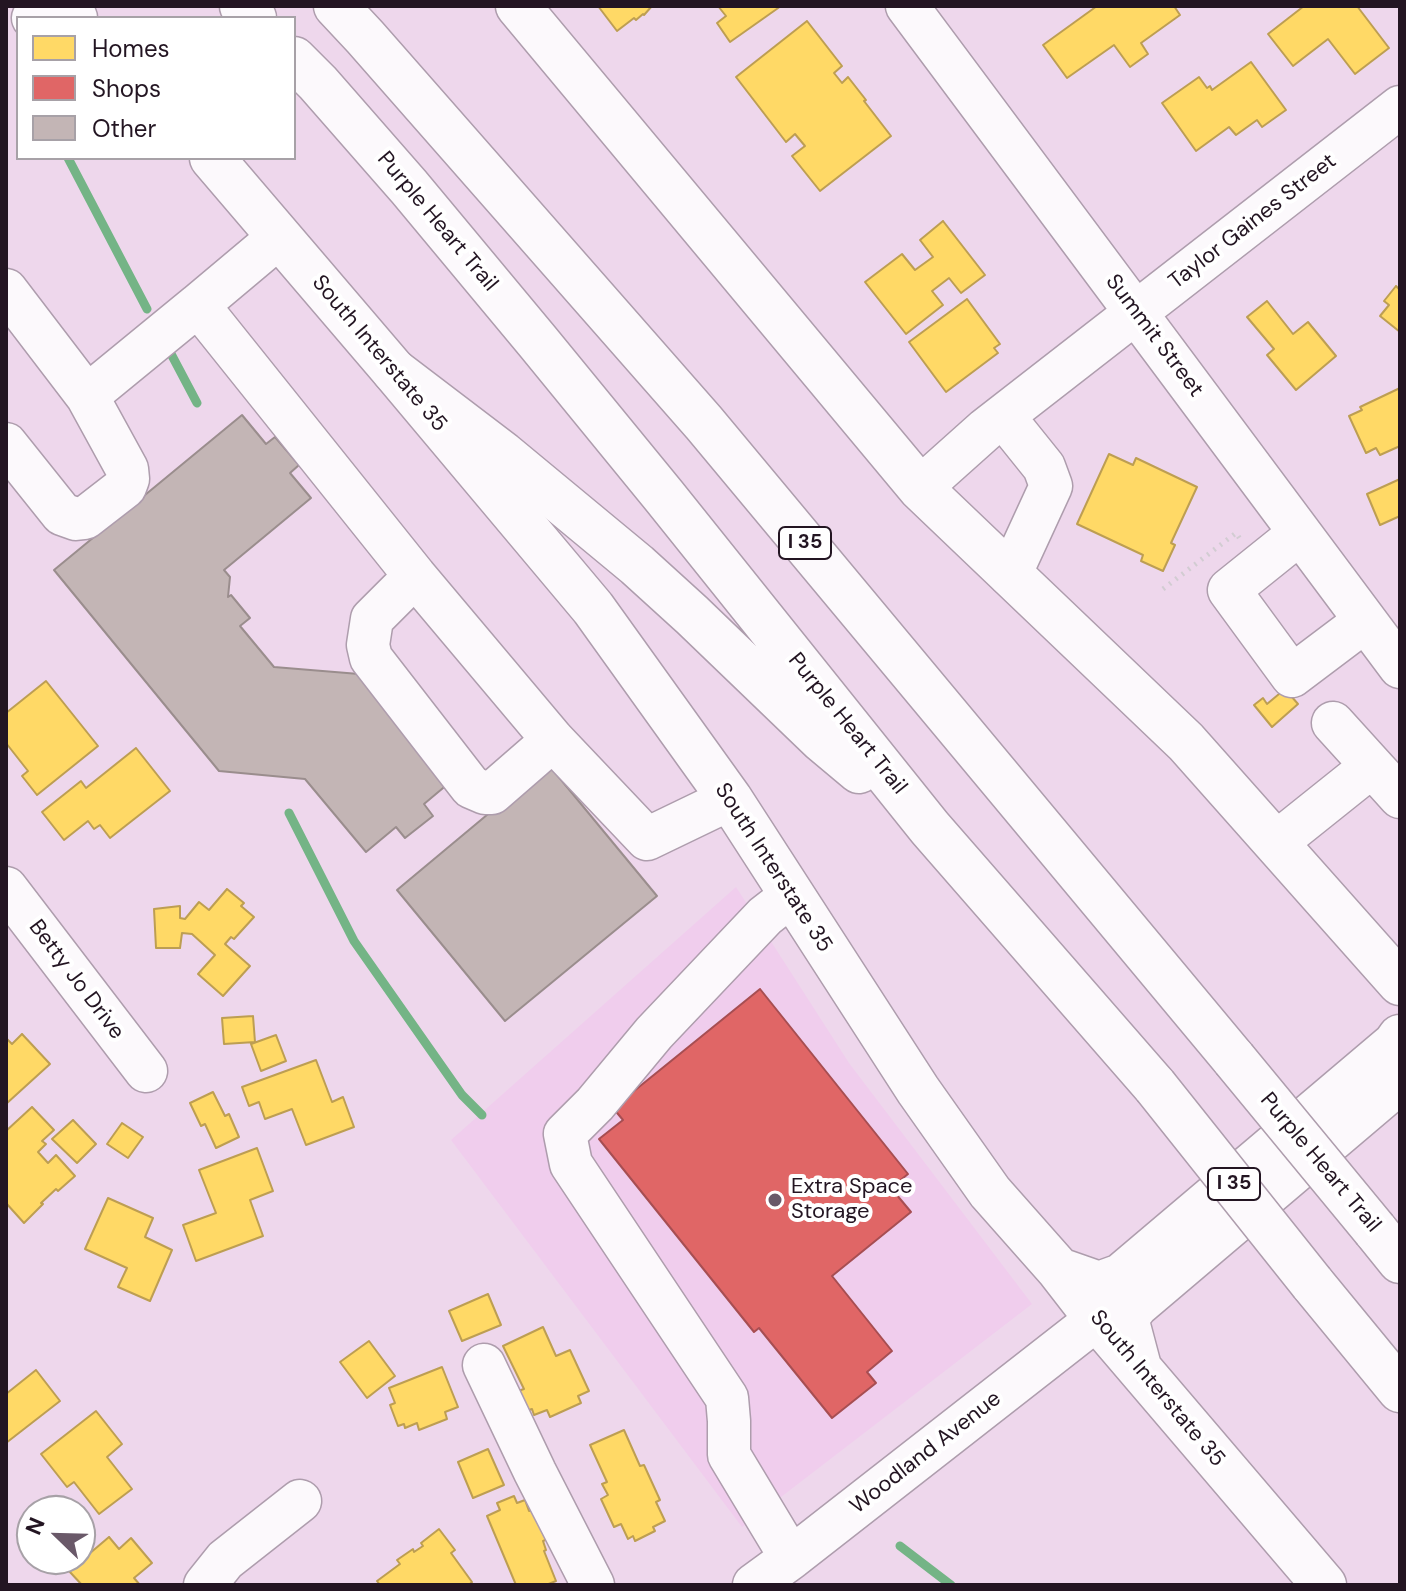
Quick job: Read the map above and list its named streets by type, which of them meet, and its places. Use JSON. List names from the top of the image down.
{
  "streets": {
    "main road": ["Purple Heart Trail", "South Interstate 35", "I 35"],
    "street": [
      "Taylor Gaines Street",
      "Summit Street",
      "Betty Jo Drive",
      "Woodland Avenue"
    ]
  },
  "crossings": [
    ["Taylor Gaines Street", "Summit Street"],
    ["South Interstate 35", "Woodland Avenue"]
  ],
  "places": ["Extra Space Storage"],
  "legend": ["Homes", "Shops", "Other"],
  "north": "top left"
}
